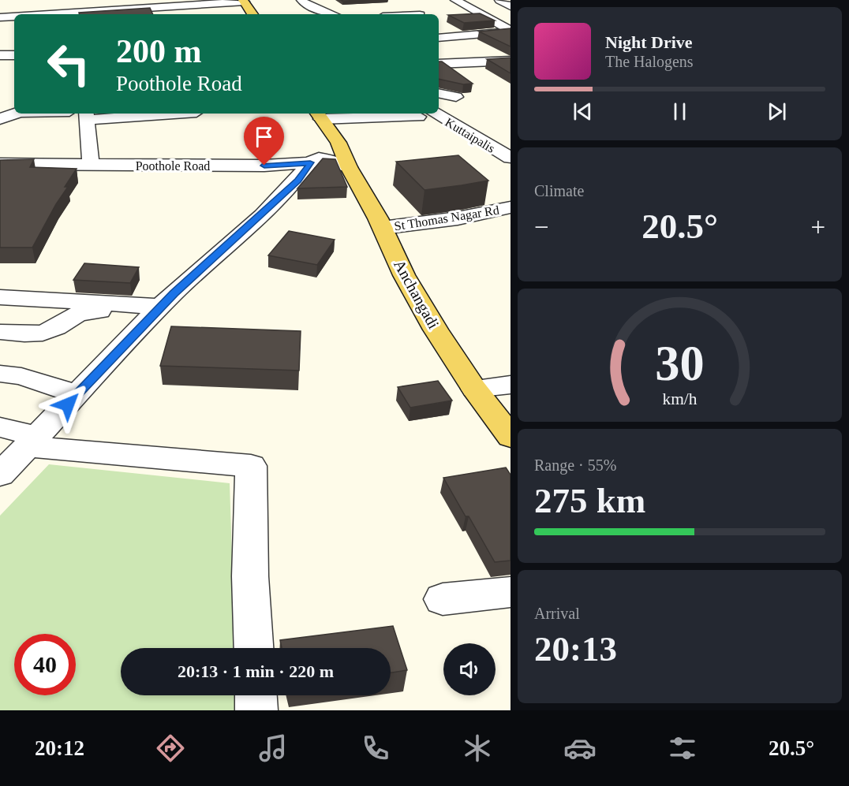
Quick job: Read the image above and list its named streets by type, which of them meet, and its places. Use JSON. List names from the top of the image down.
{
  "streets": {
    "main road": ["Anchangadi"],
    "street": ["Kuttaipalis", "Poothole Road", "St Thomas Nagar Rd"]
  },
  "crossings": [
    ["Poothole Road", "Anchangadi"],
    ["St Thomas Nagar Rd", "Anchangadi"]
  ],
  "page": {
    "turn": ["200 m", "Poothole Road"],
    "song": ["Night Drive", "The Halogens"],
    "tile": [
      "Climate",
      ["Range · 55%", "275 km"],
      ["Arrival", "20:13"]
    ],
    "heat": ["−", "20.5°", "+"],
    "limit": "40",
    "trip": "20:13 · 1 min · 220 m",
    "tabs": ["20:12", "20.5°"],
    "gauge": ["30", "km/h"]
  }
}
